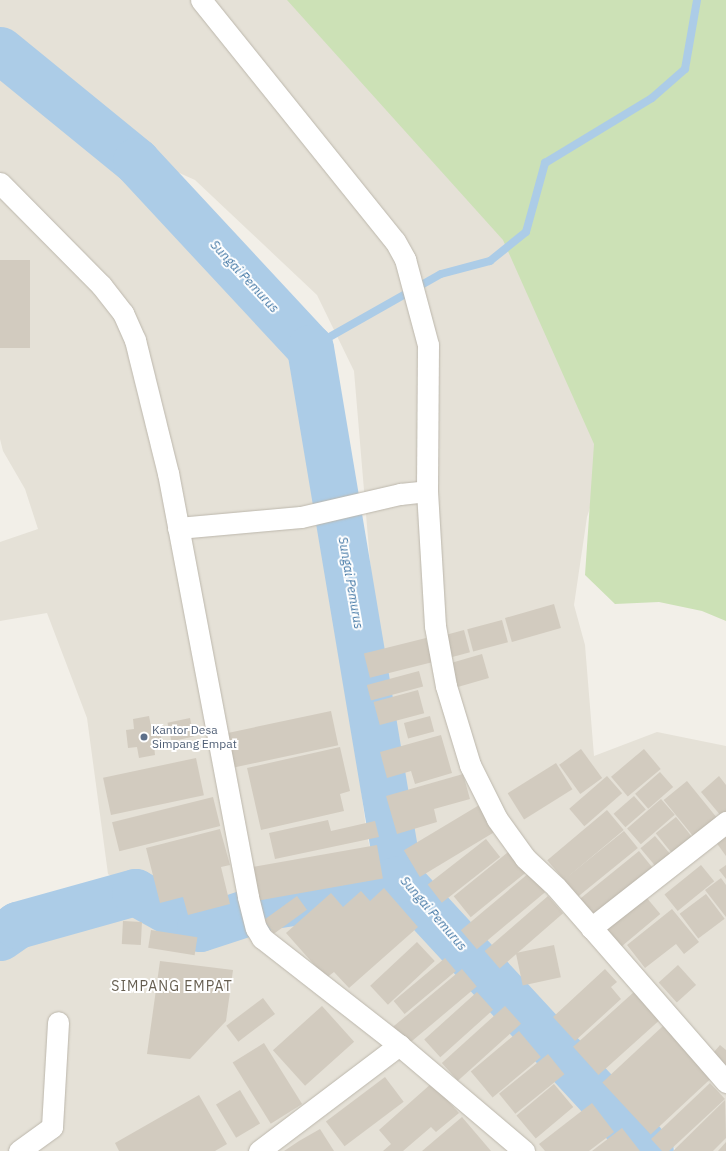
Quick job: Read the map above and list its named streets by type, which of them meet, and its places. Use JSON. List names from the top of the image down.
{
  "districts": ["SIMPANG EMPAT"],
  "water": ["Sungai Pemurus"],
  "places": ["Kantor Desa Simpang Empat"]
}
